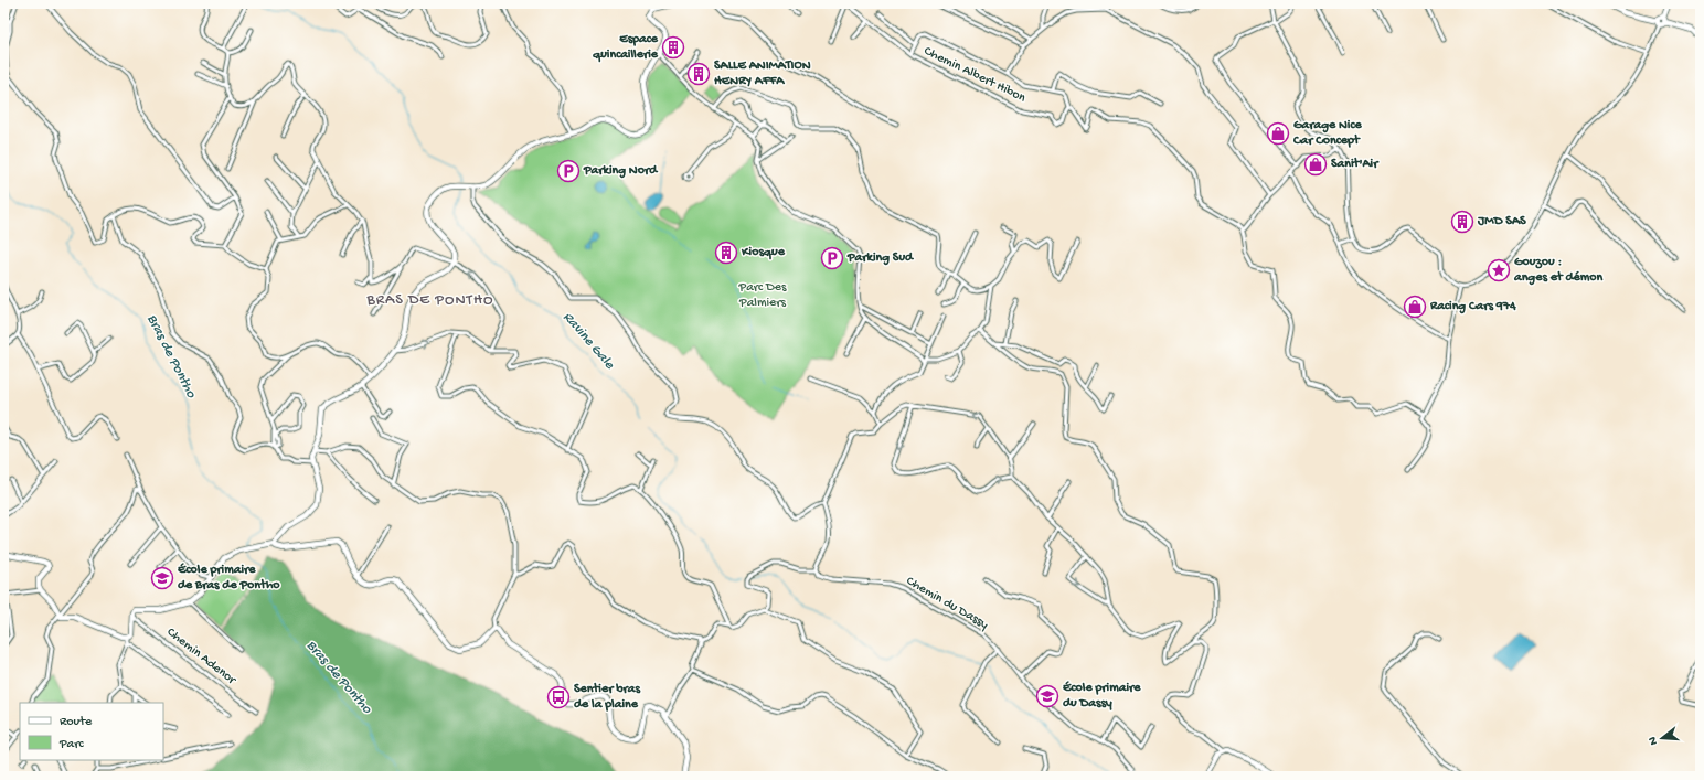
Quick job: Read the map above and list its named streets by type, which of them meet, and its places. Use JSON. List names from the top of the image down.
{
  "streets": {
    "street": ["Chemin Albert Hibon", "Chemin du Dassy", "Chemin Adenor"]
  },
  "districts": ["BRAS DE PONTHO"],
  "water": ["Ravine Gale", "Bras de Pontho"],
  "parks": ["Parc Des Palmiers"],
  "places": {
    "building": [
      "Espace quincaillerie",
      "SALLE ANIMATION HENRY AFFA",
      "JMD SAS",
      "Kiosque"
    ],
    "shop": ["Garage Nice Car Concept", "Sanit'Air", "Racing Cars 974"],
    "parking": ["Parking Nord", "Parking Sud"],
    "place": ["Gouzou : anges et démon"],
    "school or university": ["École primaire de Bras de Pontho", "École primaire du Dassy"],
    "bus stop": ["Sentier bras de la plaine"]
  },
  "legend": ["Route", "Parc"],
  "north": "left"
}
